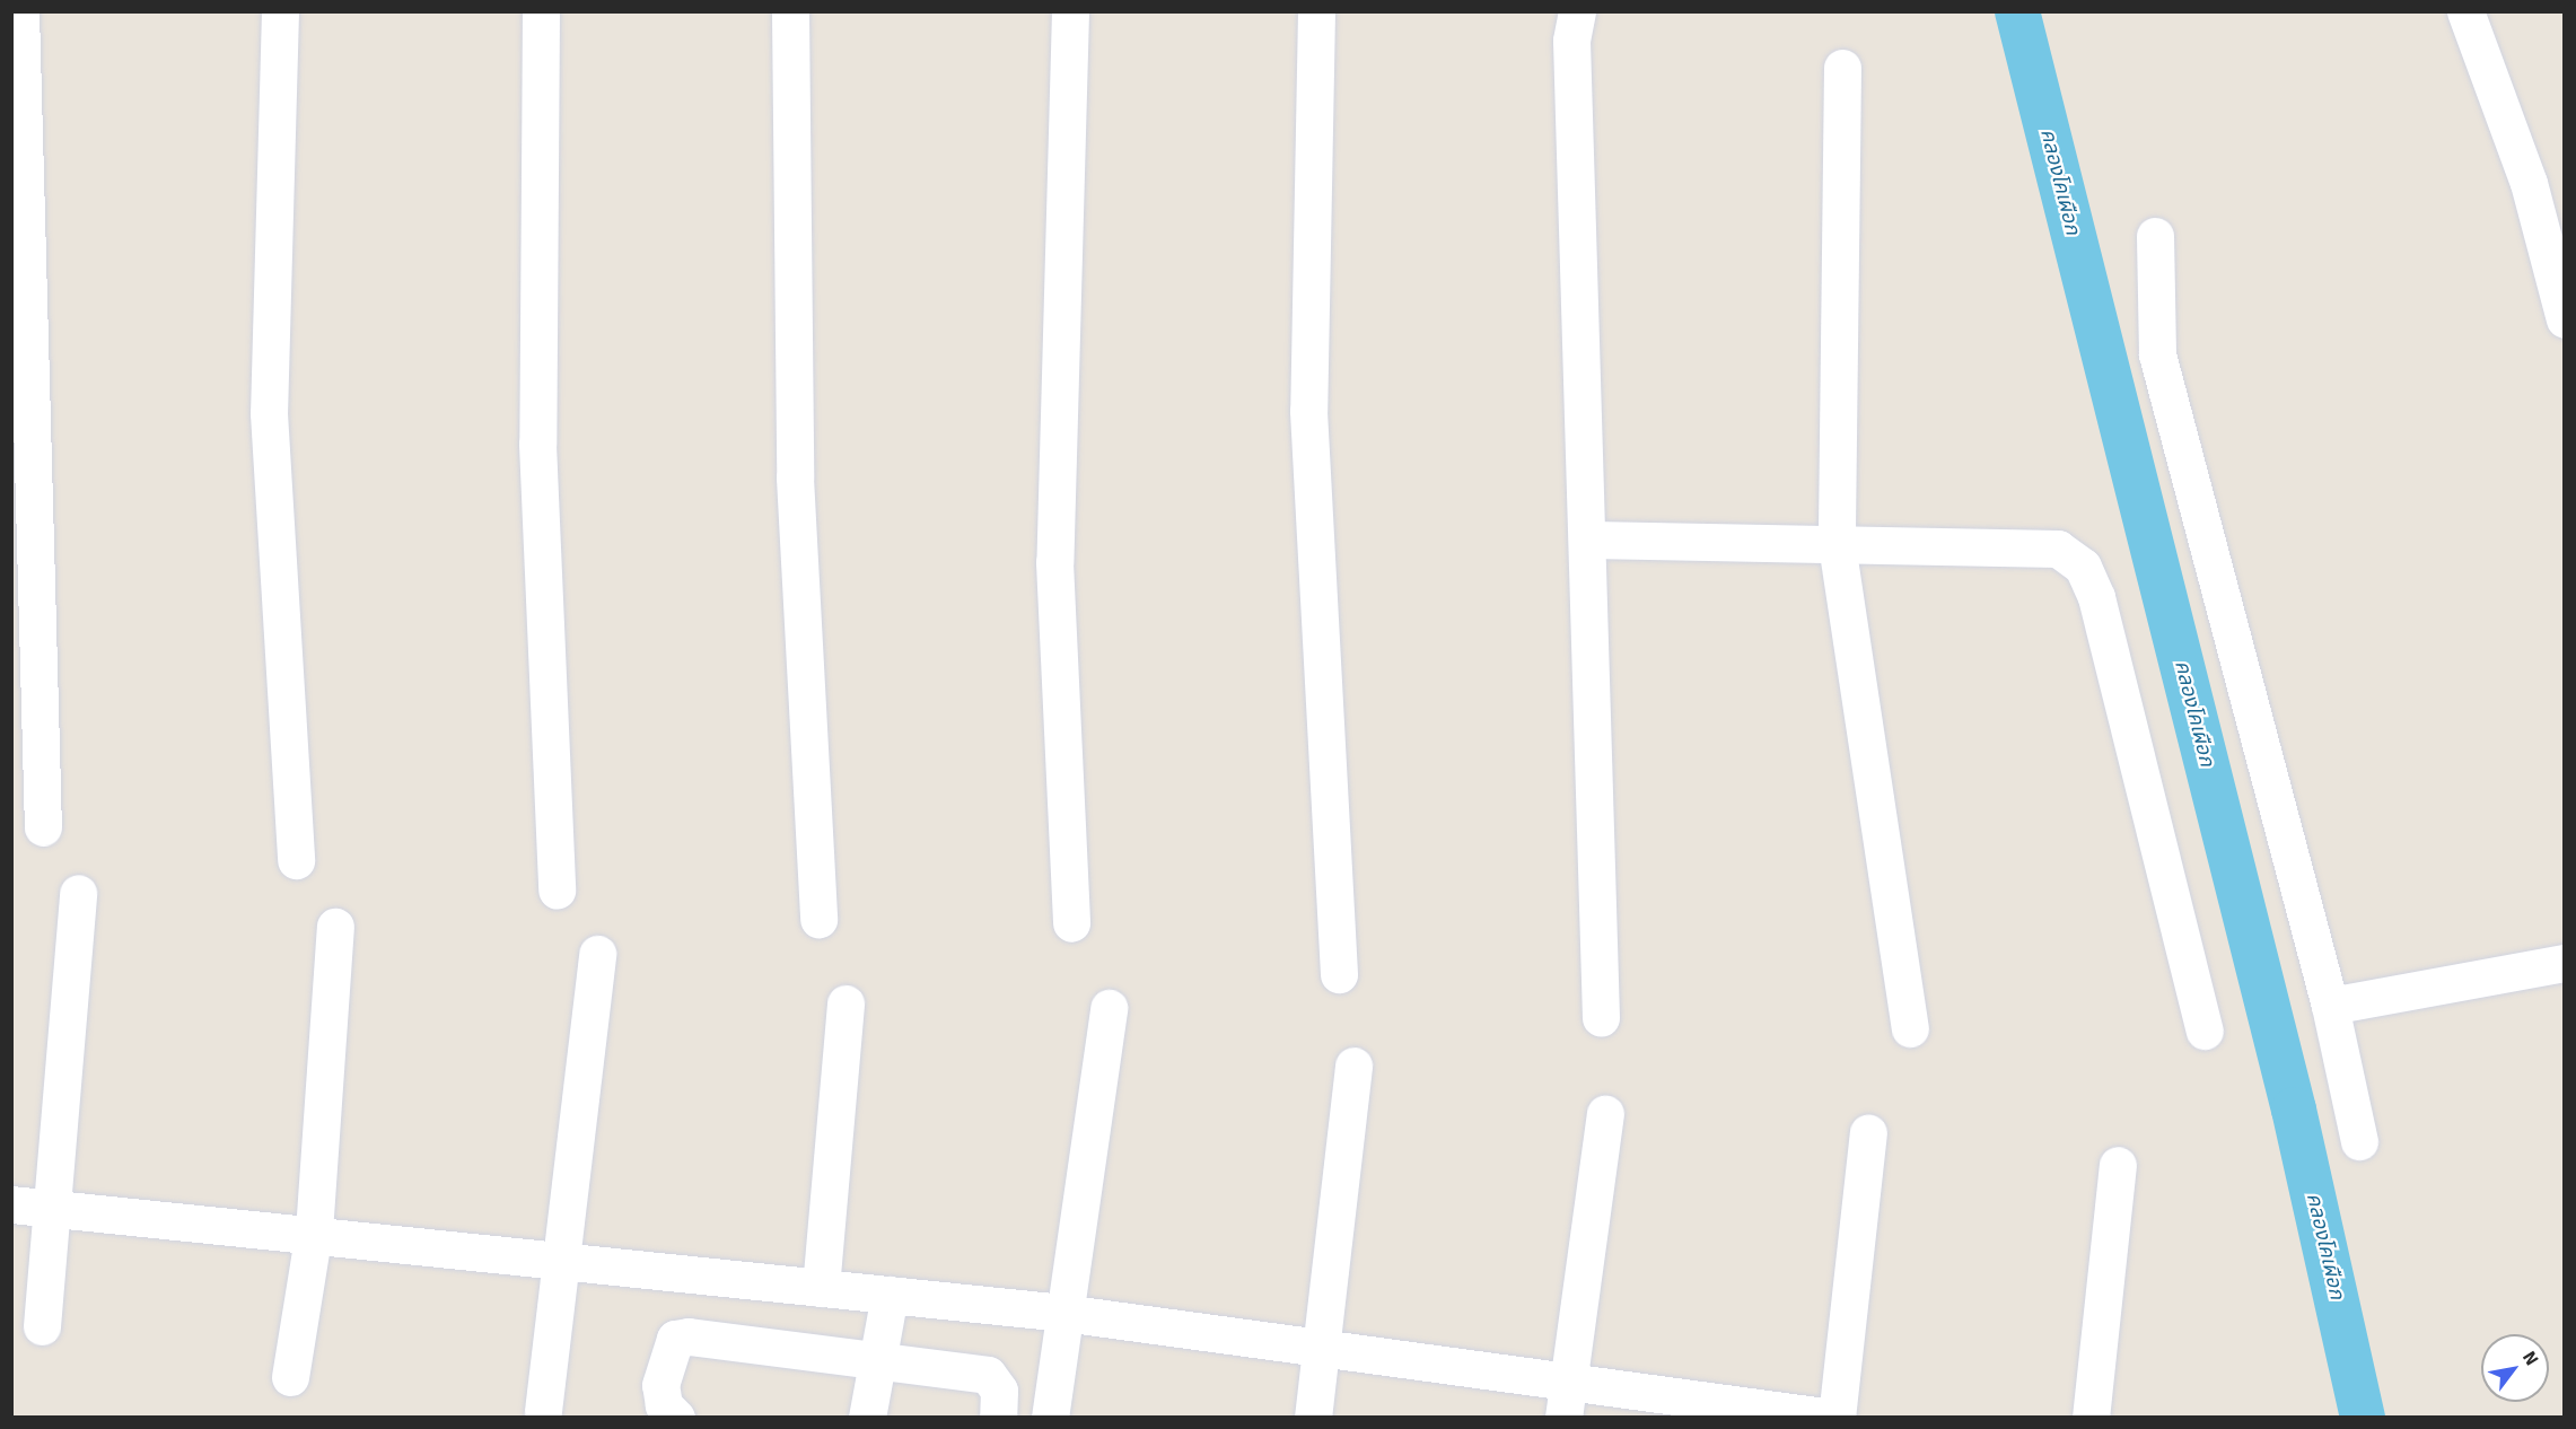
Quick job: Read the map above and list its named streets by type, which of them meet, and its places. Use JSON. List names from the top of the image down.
{
  "water": ["คลองโคเผือก"],
  "north": "top right"
}
